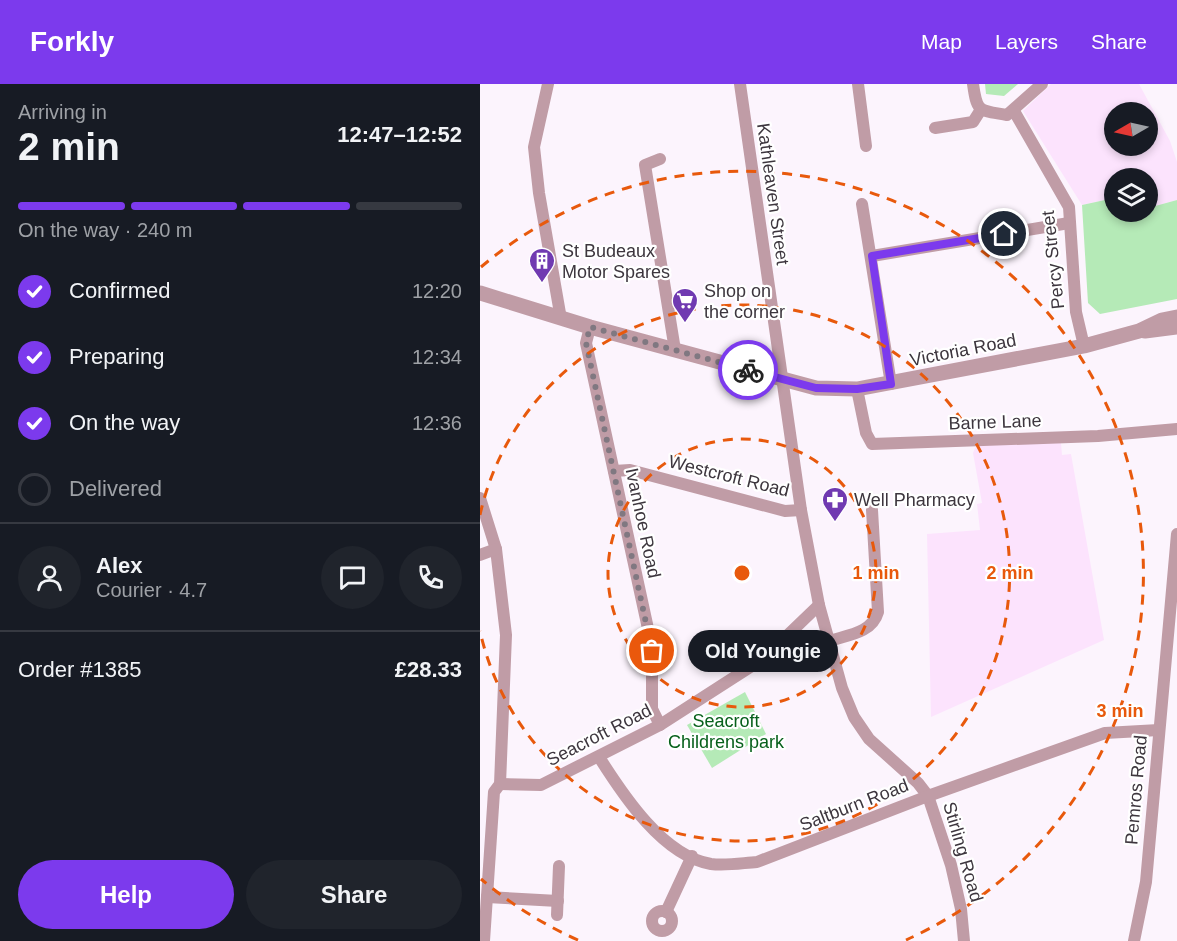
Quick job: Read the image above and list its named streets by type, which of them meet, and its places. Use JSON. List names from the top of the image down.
{
  "streets": {
    "street": [
      "Kathleaven Street",
      "Percy Street",
      "Victoria Road",
      "Barne Lane",
      "Westcroft Road",
      "Ivanhoe Road",
      "Seacroft Road",
      "Pemros Road",
      "Saltburn Road",
      "Stirling Road"
    ]
  },
  "crossings": [
    ["Kathleaven Street", "Victoria Road"],
    ["Kathleaven Street", "Stirling Road"],
    ["Percy Street", "Victoria Road"],
    ["Victoria Road", "Barne Lane"],
    ["Victoria Road", "Ivanhoe Road"],
    ["Victoria Road", "Stirling Road"],
    ["Westcroft Road", "Ivanhoe Road"],
    ["Westcroft Road", "Stirling Road"],
    ["Ivanhoe Road", "Seacroft Road"],
    ["Seacroft Road", "Saltburn Road"],
    ["Seacroft Road", "Stirling Road"],
    ["Pemros Road", "Saltburn Road"],
    ["Saltburn Road", "Stirling Road"]
  ],
  "parks": ["Seacroft Childrens park"],
  "places": {
    "building": ["St Budeaux Motor Spares"],
    "supermarket": ["Shop on the corner"],
    "pharmacy": ["Well Pharmacy"],
    "other": ["Old Youngie"]
  },
  "north": "left",
  "page": {
    "header": "Forkly",
    "nav": ["Map", "Layers", "Share"],
    "heading": ["2 min", "Arriving in", "12:47–12:52"],
    "panel": [
      "Alex",
      "Courier · 4.7",
      "Order #1385",
      "£28.33"
    ],
    "bar": "On the way · 240 m",
    "list": [
      ["Confirmed", "12:20"],
      ["Preparing", "12:34"],
      ["On the way", "12:36"],
      "Delivered"
    ],
    "bubble": "Old Youngie",
    "buttons": ["Help", "Share"]
  },
  "rings": ["1 min", "2 min", "3 min"]
}
